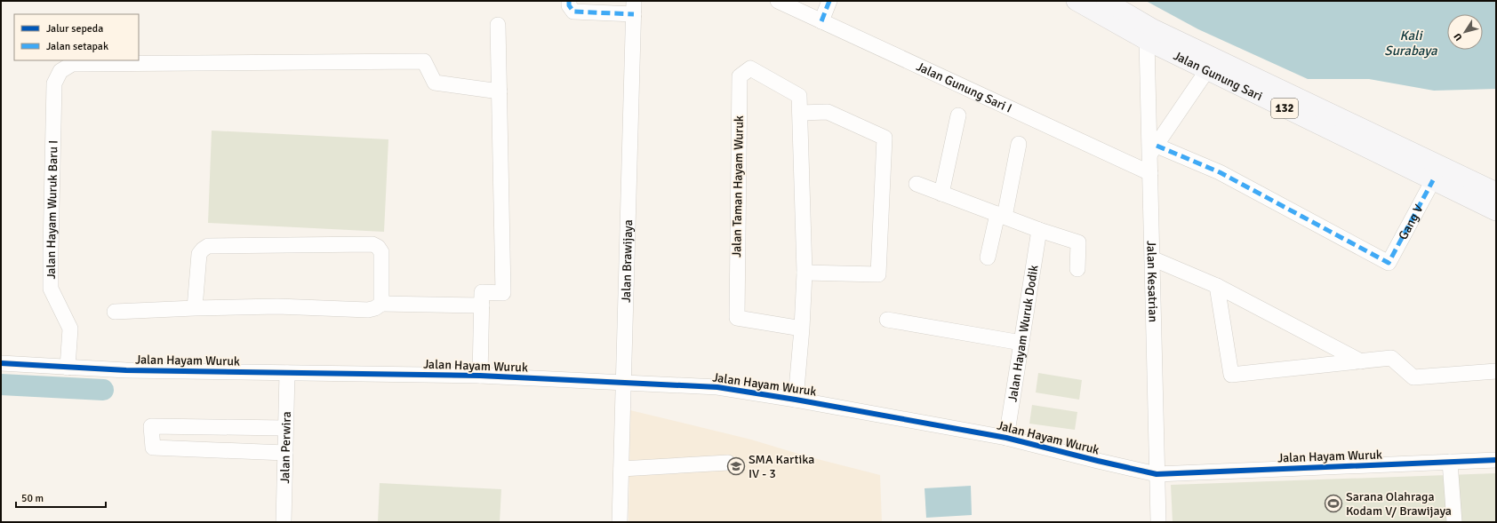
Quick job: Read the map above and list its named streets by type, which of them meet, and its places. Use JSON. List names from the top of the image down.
{
  "streets": {
    "main road": ["Jalan Gunung Sari", "132"],
    "street": [
      "Jalan Gunung Sari I",
      "Jalan Taman Hayam Wuruk",
      "Jalan Hayam Wuruk Baru I",
      "Gang V",
      "Jalan Brawijaya",
      "Jalan Kesatrian",
      "Jalan Hayam Wuruk Dodik",
      "Jalan Hayam Wuruk",
      "Jalan Perwira"
    ]
  },
  "crossings": [
    ["Jalan Gunung Sari", "Gang V"],
    ["Jalan Gunung Sari", "Jalan Kesatrian"],
    ["Jalan Gunung Sari I", "Jalan Kesatrian"],
    ["Jalan Taman Hayam Wuruk", "Jalan Hayam Wuruk"],
    ["Jalan Hayam Wuruk Baru I", "Jalan Hayam Wuruk"],
    ["Gang V", "Jalan Kesatrian"],
    ["Jalan Brawijaya", "Jalan Hayam Wuruk"],
    ["Jalan Kesatrian", "Jalan Hayam Wuruk"],
    ["Jalan Hayam Wuruk Dodik", "Jalan Hayam Wuruk"],
    ["Jalan Hayam Wuruk", "Jalan Perwira"]
  ],
  "water": ["Kali Surabaya"],
  "places": {
    "school or university": ["SMA Kartika IV - 3"],
    "sports": ["Sarana Olahraga Kodam V/ Brawijaya"]
  },
  "legend": ["Jalur sepeda", "Jalan setapak"],
  "scale_bar": "50 m",
  "north": "bottom left"
}
